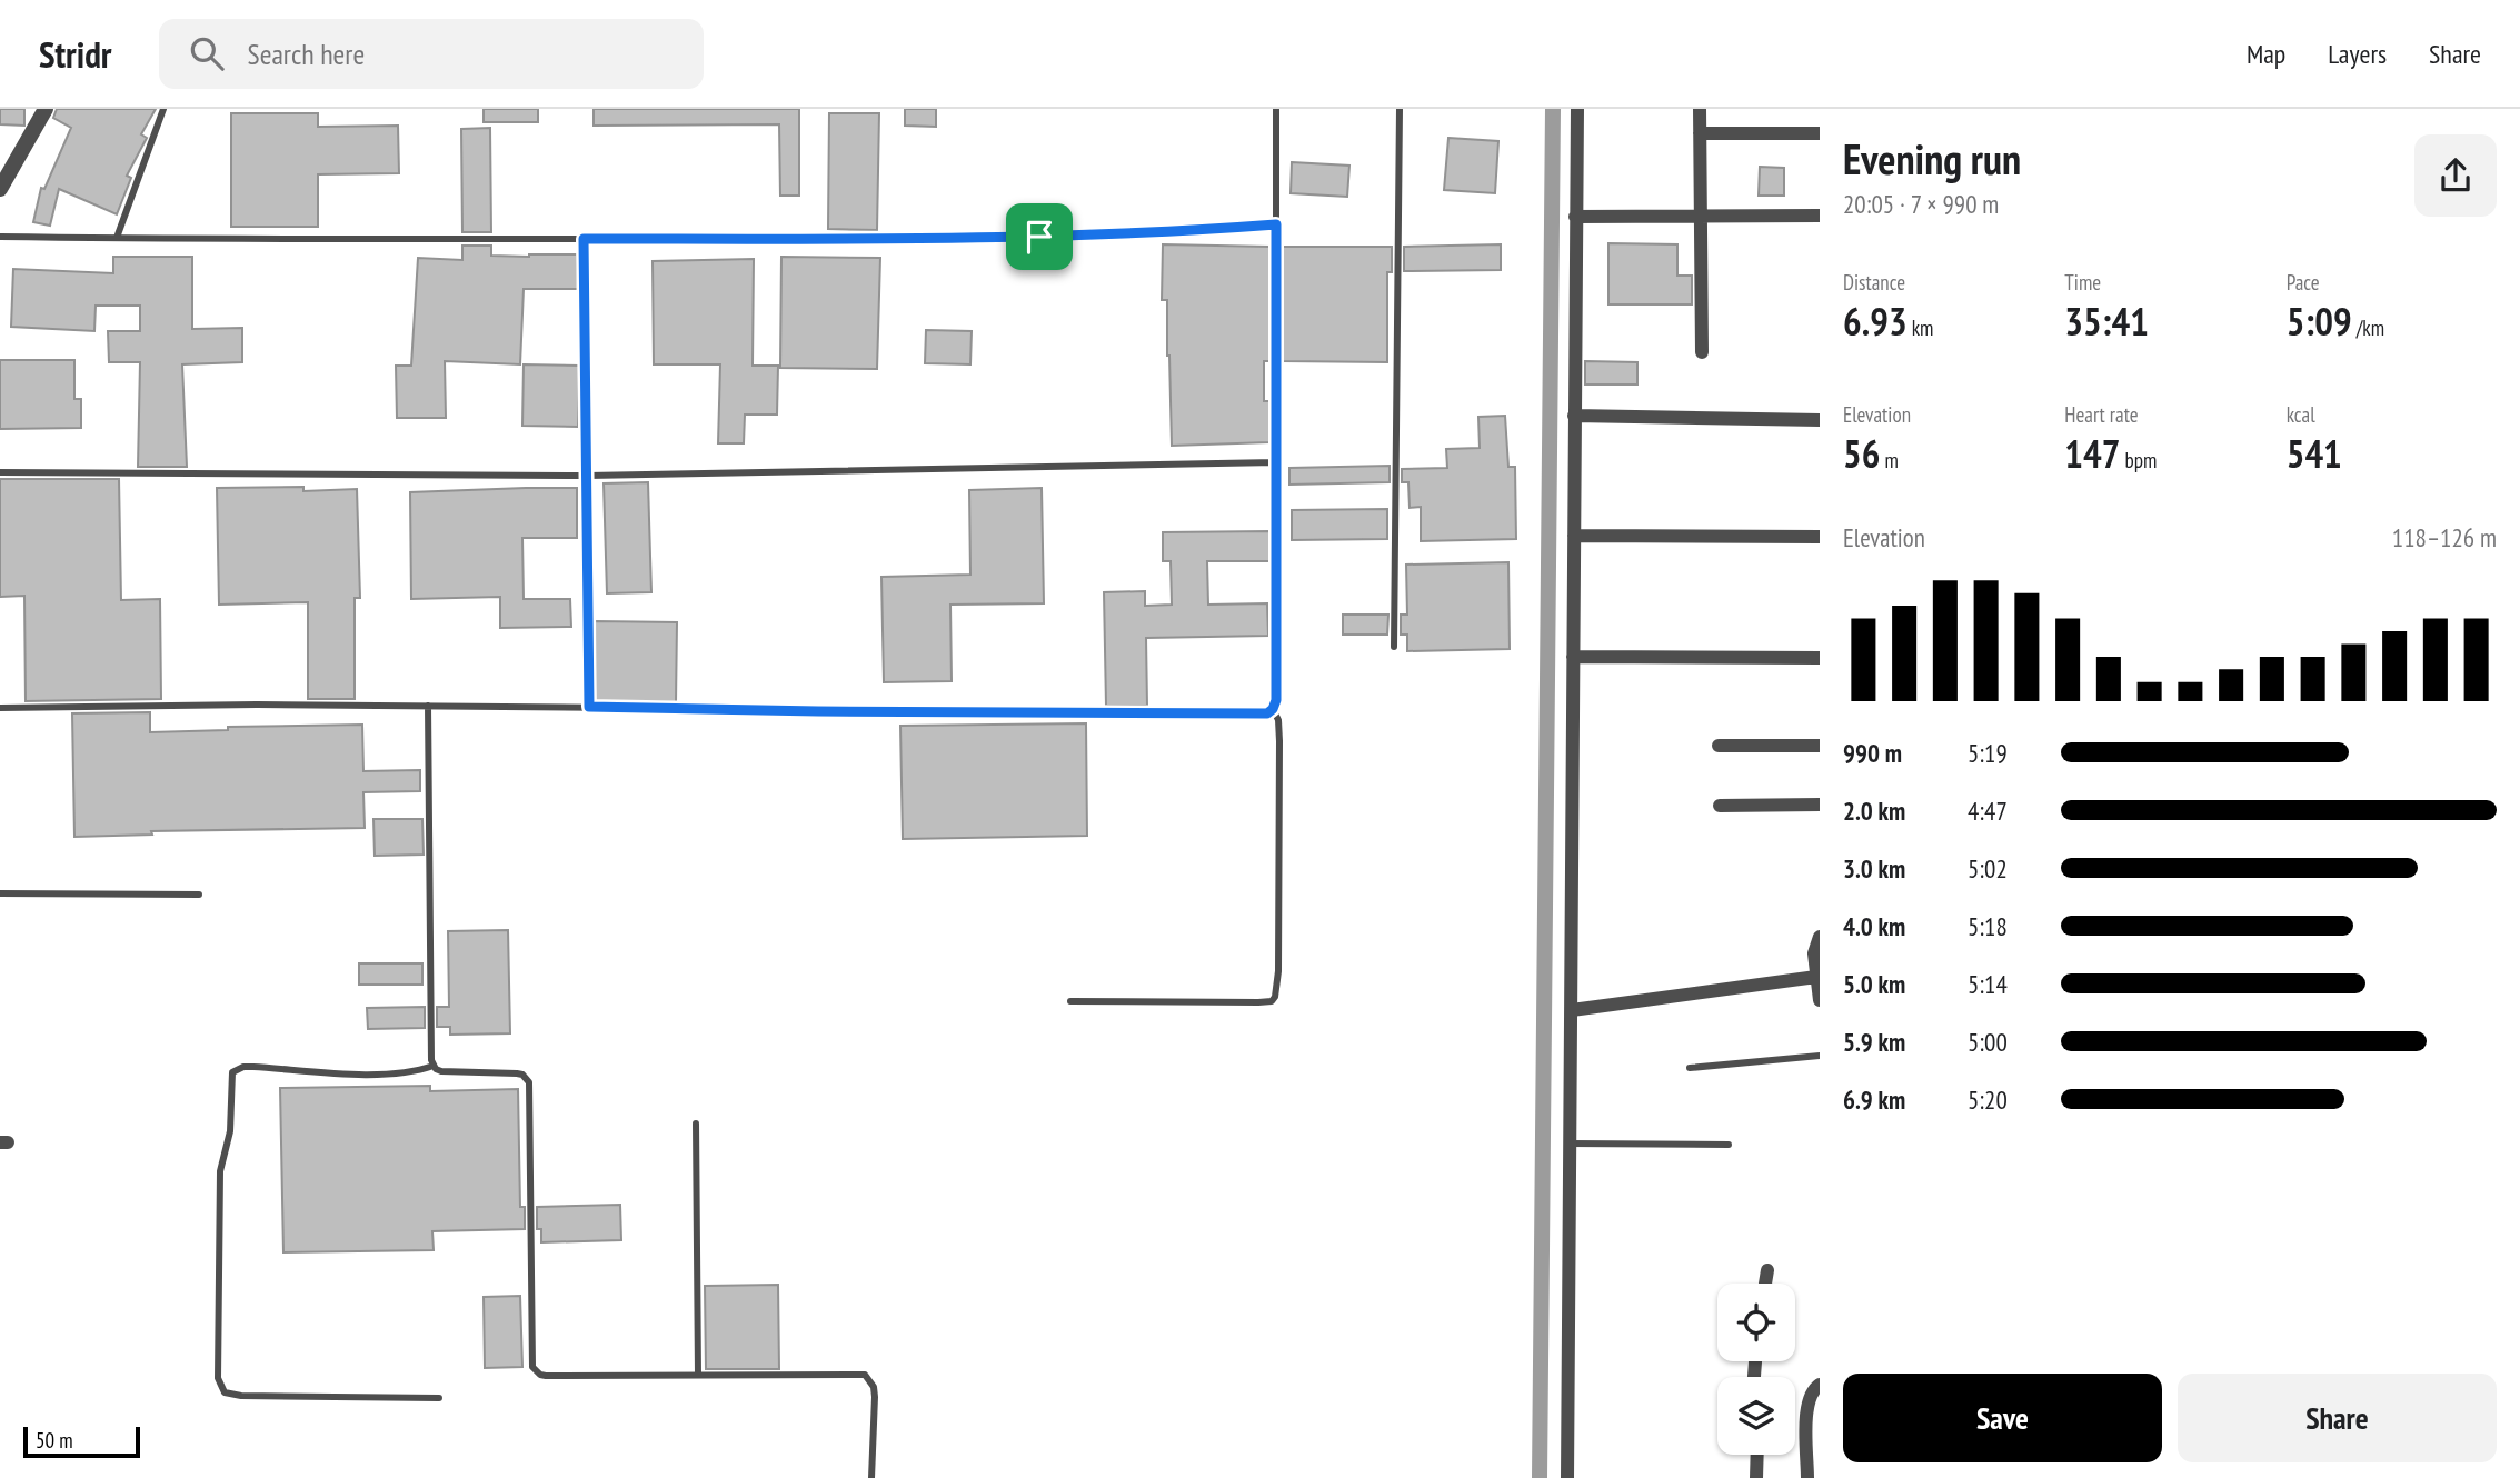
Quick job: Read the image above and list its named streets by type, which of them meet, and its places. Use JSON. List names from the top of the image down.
{
  "scale_bar": "50 m",
  "page": {
    "header": "Stridr",
    "search": "Search here",
    "nav": ["Map", "Layers", "Share"],
    "heading": ["Evening run", "20:05 · 7 × 990 m"],
    "stats": [
      ["Distance", "6.93 km"],
      ["Time", "35:41"],
      ["Pace", "5:09 /km"],
      ["Elevation", "56 m"],
      ["Heart rate", "147 bpm"],
      ["kcal", "541"]
    ],
    "chart": ["Elevation", "118–126 m"],
    "list": [
      {
        "name": "990 m",
        "note": "5:19"
      },
      {
        "name": "2.0 km",
        "note": "4:47"
      },
      {
        "name": "3.0 km",
        "note": "5:02"
      },
      {
        "name": "4.0 km",
        "note": "5:18"
      },
      {
        "name": "5.0 km",
        "note": "5:14"
      },
      {
        "name": "5.9 km",
        "note": "5:00"
      },
      {
        "name": "6.9 km",
        "note": "5:20"
      }
    ],
    "buttons": ["Save", "Share"],
    "scale": "50 m"
  }
}
